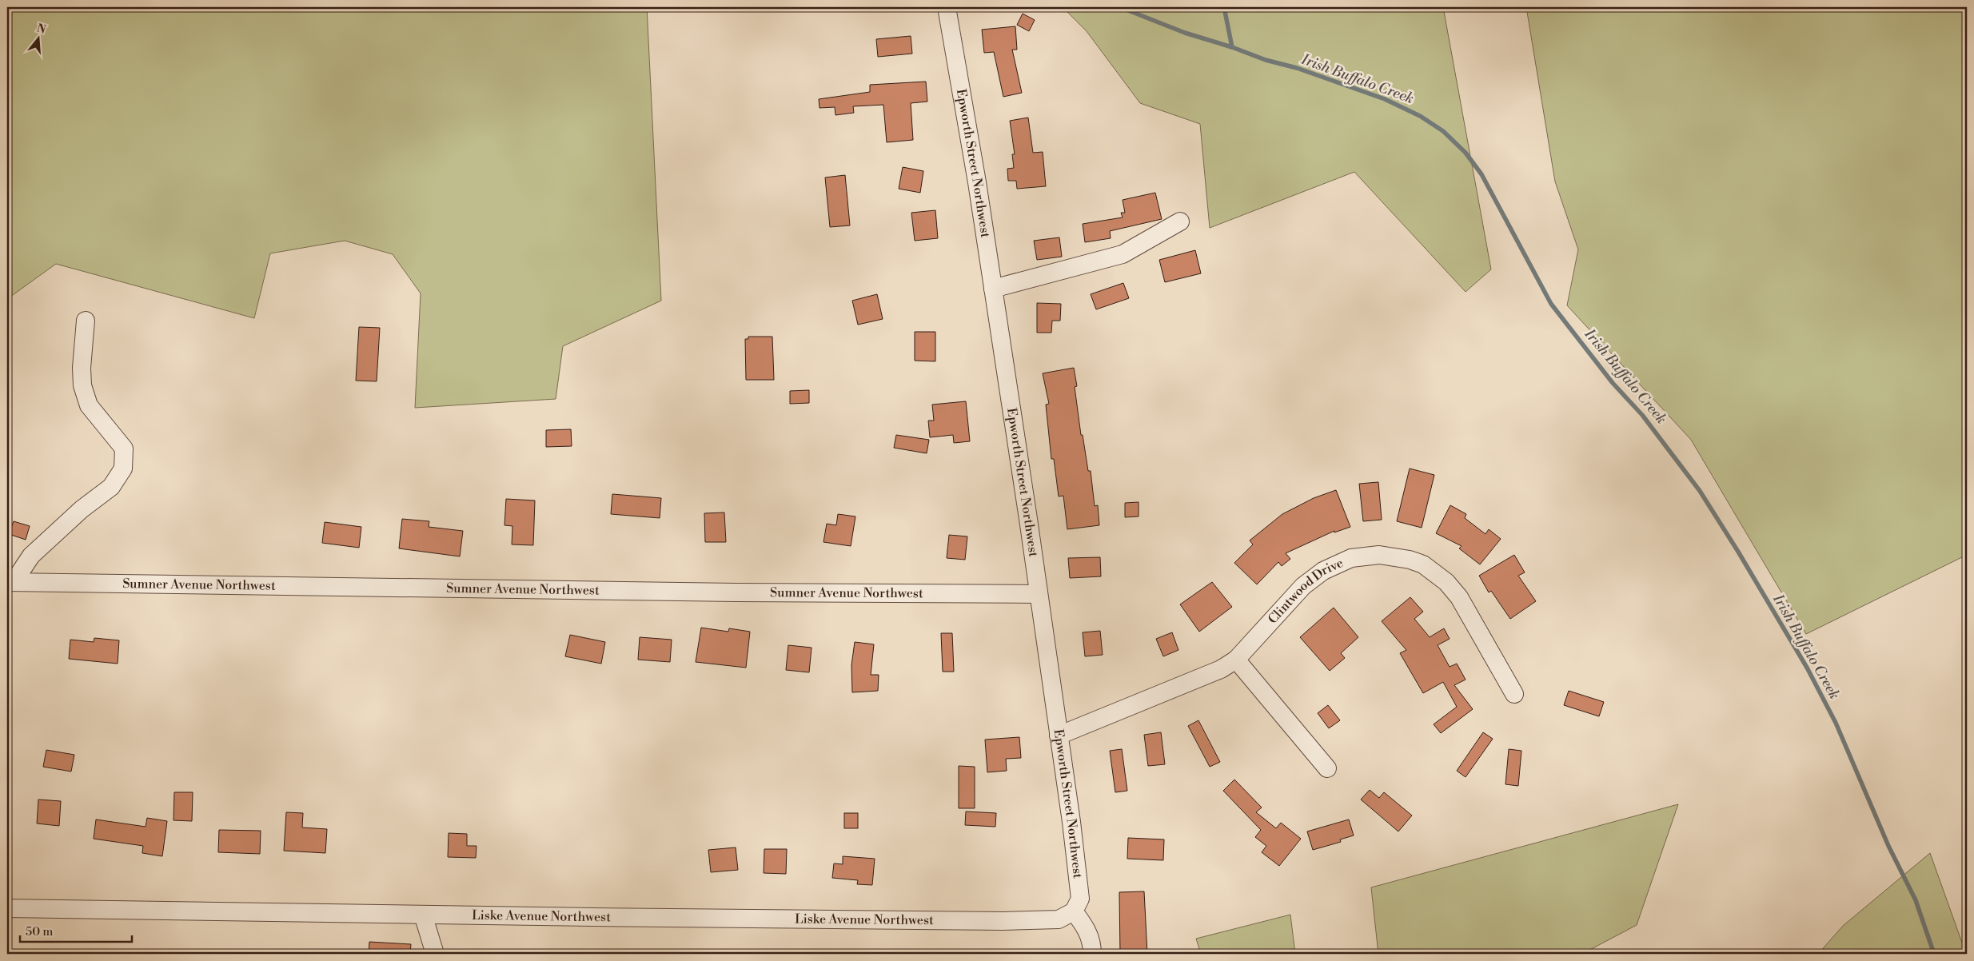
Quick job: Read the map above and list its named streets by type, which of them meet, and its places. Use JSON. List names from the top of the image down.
{
  "streets": {
    "street": [
      "Epworth Street Northwest",
      "Sumner Avenue Northwest",
      "Clintwood Drive",
      "Liske Avenue Northwest"
    ]
  },
  "crossings": [
    ["Epworth Street Northwest", "Sumner Avenue Northwest"],
    ["Epworth Street Northwest", "Clintwood Drive"],
    ["Epworth Street Northwest", "Liske Avenue Northwest"]
  ],
  "water": ["Irish Buffalo Creek"],
  "scale_bar": "50 m",
  "north": "top"
}
